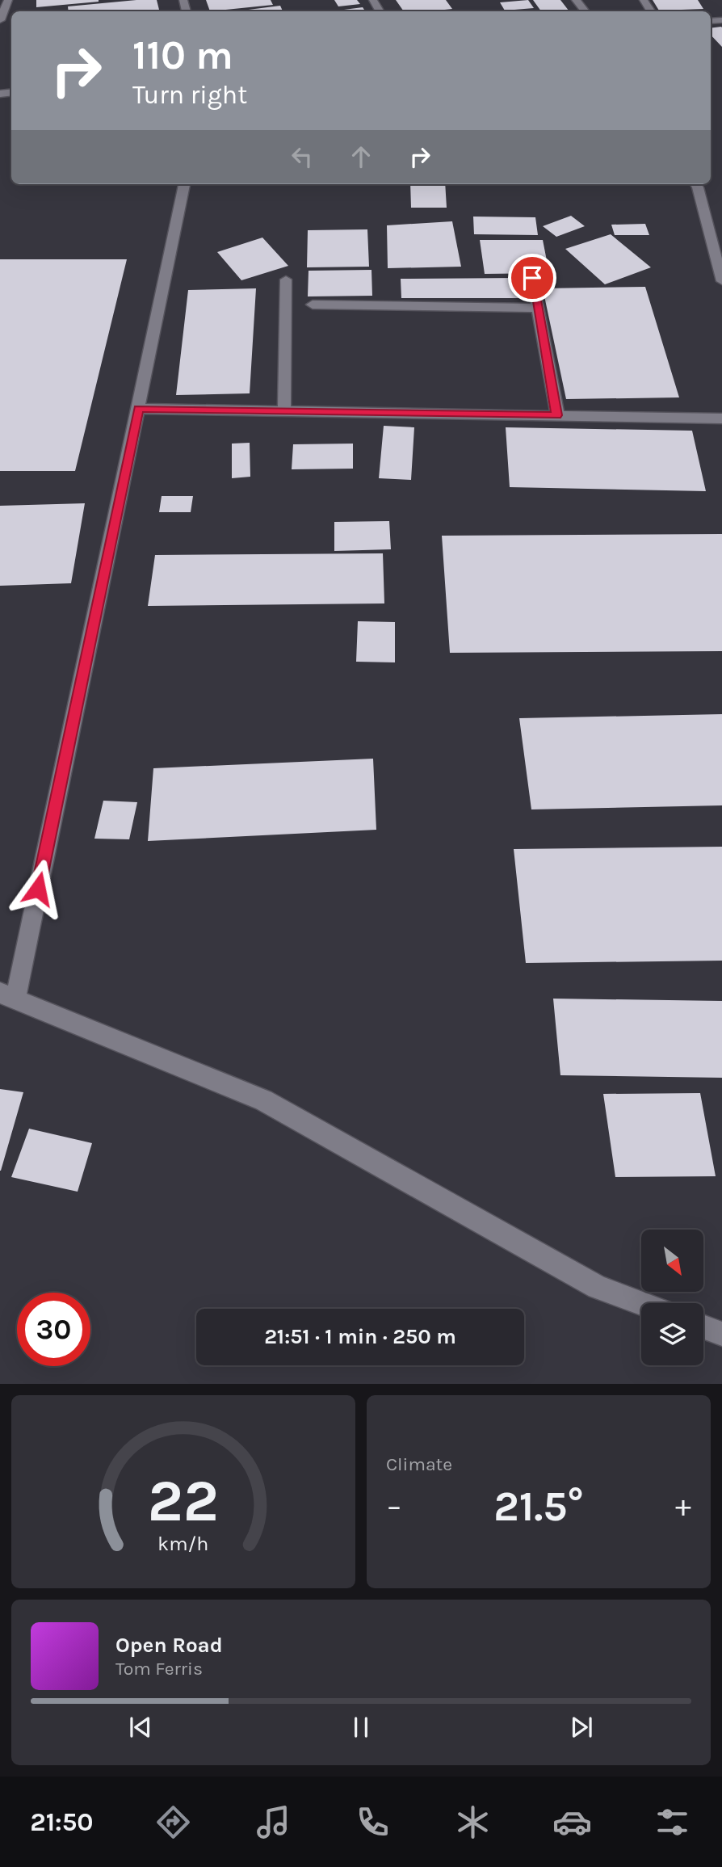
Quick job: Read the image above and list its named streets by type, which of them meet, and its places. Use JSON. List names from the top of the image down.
{
  "north": "bottom right",
  "page": {
    "turn": ["110 m", "Turn right"],
    "limit": "30",
    "trip": "21:51 · 1 min · 250 m",
    "tile": "Climate",
    "heat": ["−", "21.5°", "+"],
    "song": ["Open Road", "Tom Ferris"],
    "tabs": "21:50",
    "gauge": ["22", "km/h"]
  }
}
